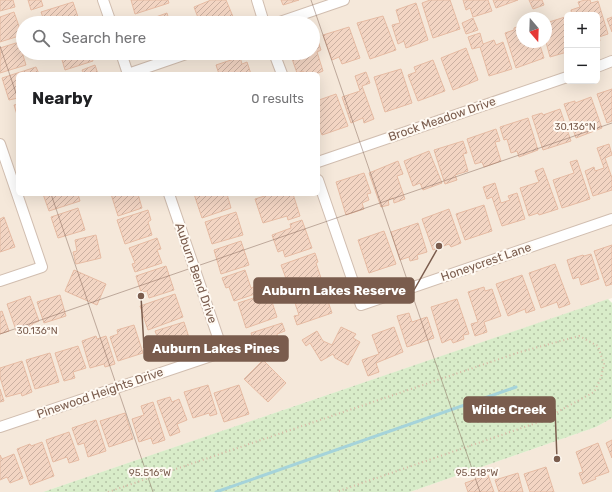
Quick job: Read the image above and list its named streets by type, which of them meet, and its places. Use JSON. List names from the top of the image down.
{
  "streets": {
    "street": [
      "Brock Meadow Drive",
      "Honeycrest Lane",
      "Auburn Bend Drive",
      "Pinewood Heights Drive"
    ]
  },
  "crossings": [
    ["Auburn Bend Drive", "Pinewood Heights Drive"]
  ],
  "places": ["Auburn Lakes Reserve", "Auburn Lakes Pines", "Wilde Creek"],
  "north": "bottom",
  "page": {
    "map_buttons": ["+", "−"],
    "search": "Search here",
    "heading": ["Nearby", "0 results"]
  },
  "coordinates": ["30.136°N", "95.516°W", "95.518°W"]
}
